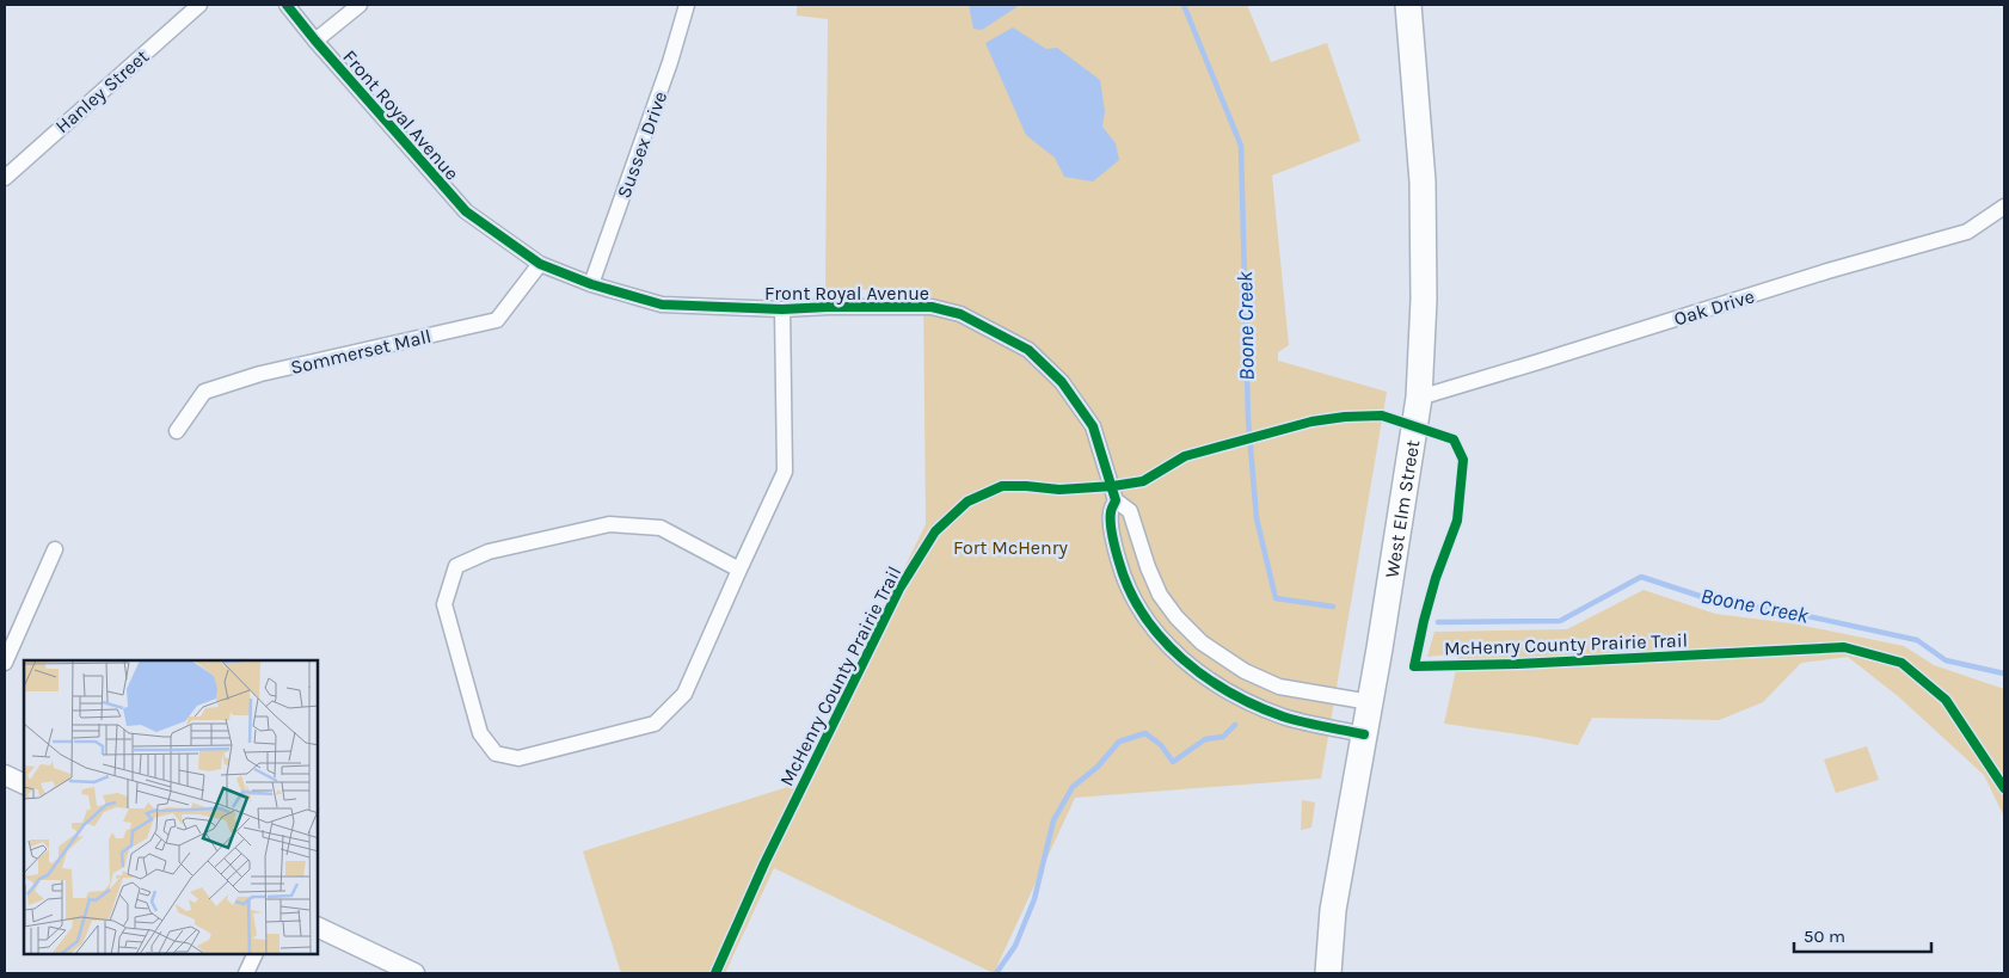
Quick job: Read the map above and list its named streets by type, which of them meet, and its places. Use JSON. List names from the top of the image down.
{
  "streets": {
    "main road": ["West Elm Street"],
    "street": [
      "Hanley Street",
      "Front Royal Avenue",
      "Sussex Drive",
      "Oak Drive",
      "Sommerset Mall"
    ],
    "cycle path": ["McHenry County Prairie Trail"]
  },
  "crossings": [
    ["Front Royal Avenue", "Sussex Drive"],
    ["Front Royal Avenue", "Sommerset Mall"],
    ["Front Royal Avenue", "West Elm Street"],
    ["Oak Drive", "West Elm Street"]
  ],
  "water": ["Boone Creek"],
  "parks": ["Fort McHenry"],
  "scale_bar": "50 m"
}
